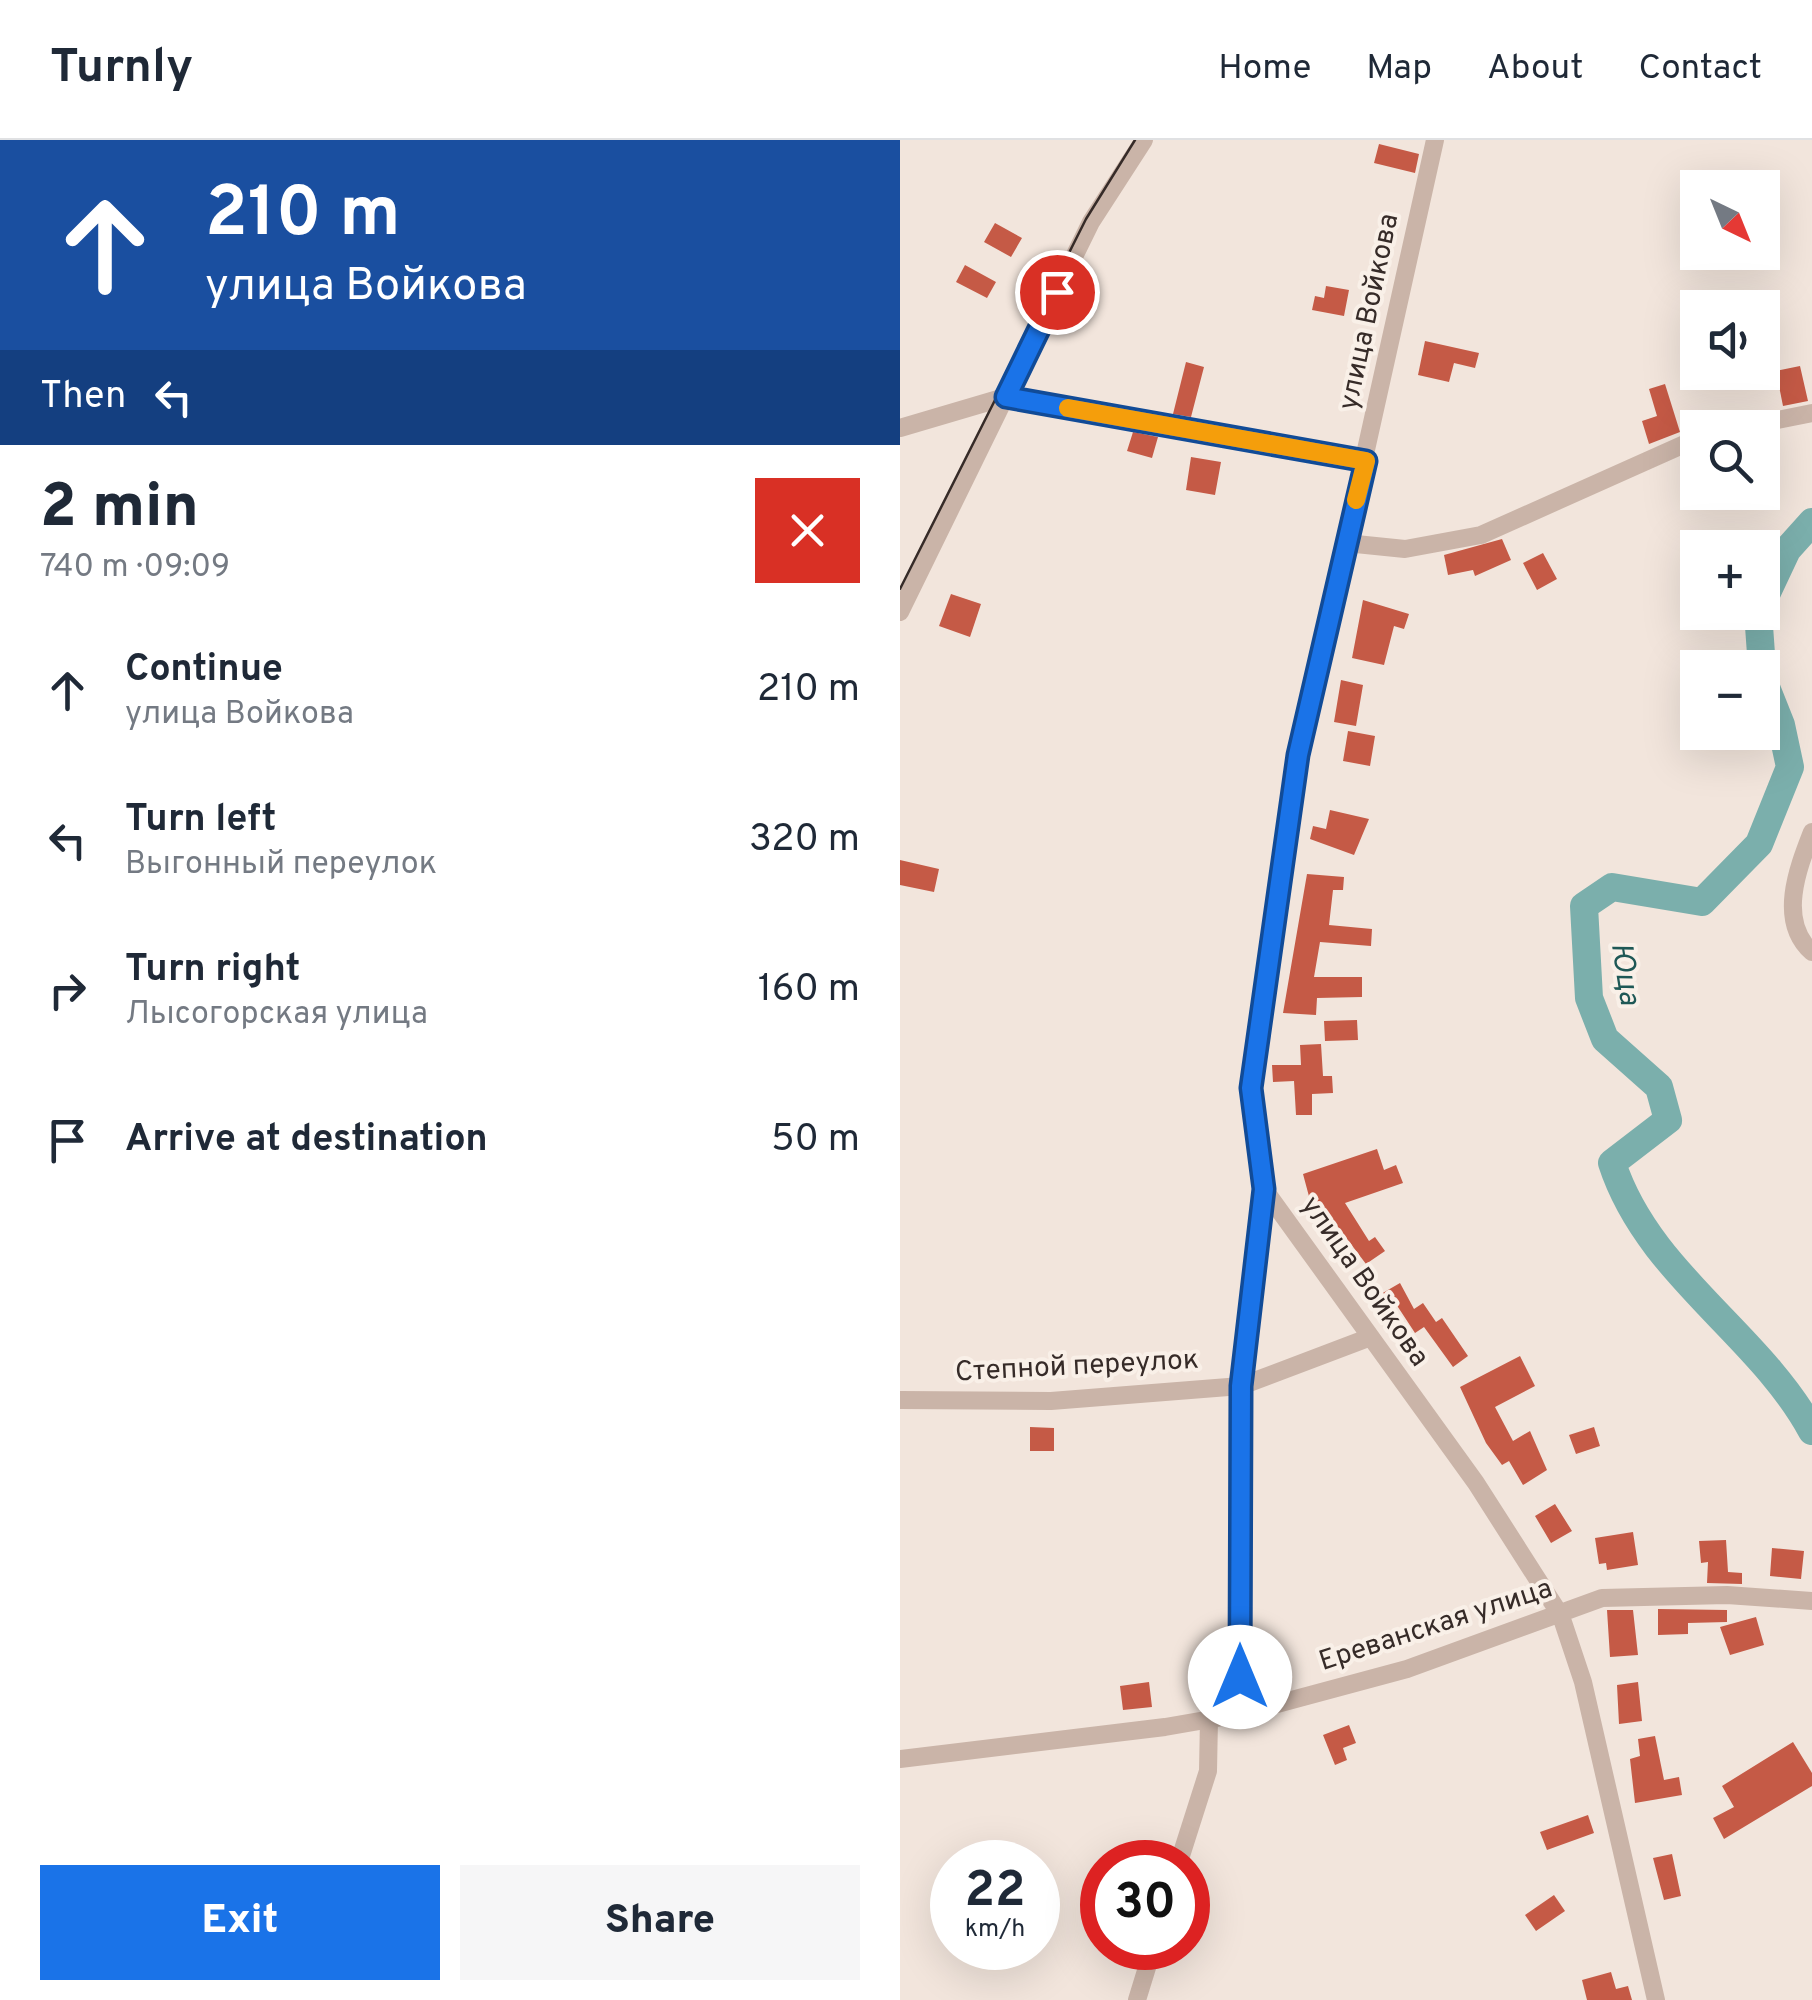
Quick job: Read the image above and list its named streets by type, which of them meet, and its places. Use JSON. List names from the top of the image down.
{
  "streets": {
    "street": ["улица Войкова", "Степной переулок", "Ереванская улица"]
  },
  "crossings": [
    ["улица Войкова", "Степной переулок"],
    ["улица Войкова", "Ереванская улица"]
  ],
  "water": ["Юца"],
  "north": "bottom right",
  "page": {
    "header": "Turnly",
    "nav": [
      "Home",
      "Map",
      "About",
      "Contact"
    ],
    "turn": ["210 m", "улица Войкова"],
    "map_buttons": ["+", "−"],
    "then": "Then",
    "heading": ["2 min", "740 m · 09:09"],
    "list": [
      {
        "name": "Continue",
        "note": "улица Войкова",
        "value": "210 m"
      },
      {
        "name": "Turn left",
        "note": "Выгонный переулок",
        "value": "320 m"
      },
      {
        "name": "Turn right",
        "note": "Лысогорская улица",
        "value": "160 m"
      },
      {
        "name": "Arrive at destination",
        "value": "50 m"
      }
    ],
    "speed": "22 km/h",
    "limit": "30",
    "buttons": ["Exit", "Share"]
  }
}
